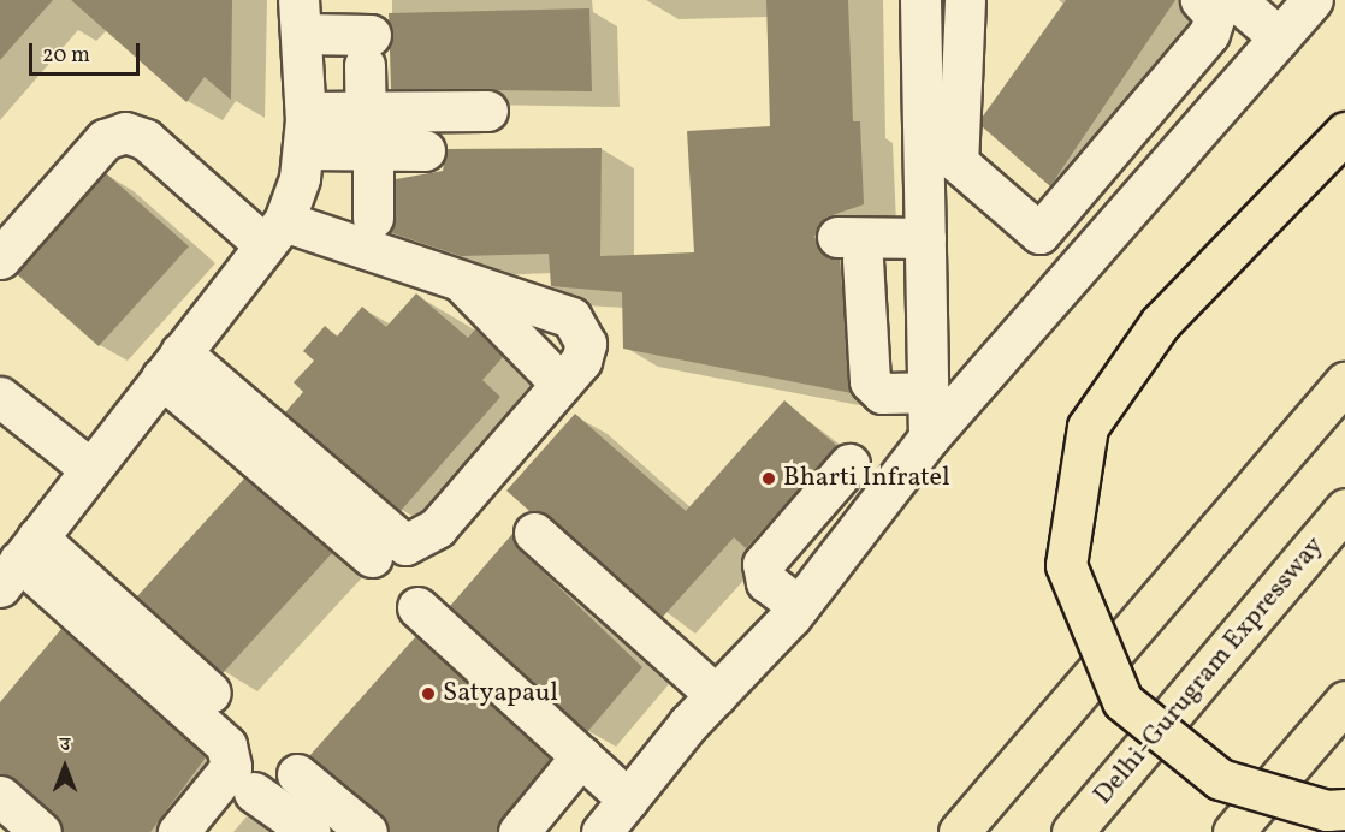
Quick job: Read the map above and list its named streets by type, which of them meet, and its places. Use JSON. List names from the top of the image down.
{
  "streets": {
    "main road": ["Delhi-Gurugram Expressway"]
  },
  "places": ["Bharti Infratel", "Satyapaul"],
  "scale_bar": "20 m",
  "north": "top"
}
